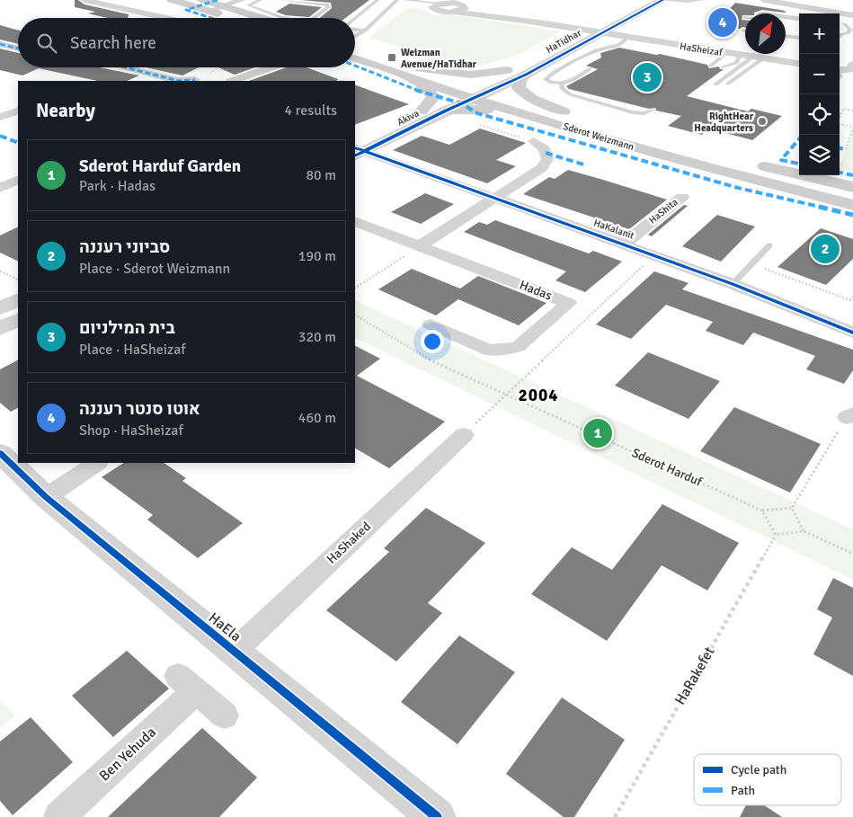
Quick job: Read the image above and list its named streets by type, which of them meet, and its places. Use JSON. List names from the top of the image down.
{
  "streets": {
    "main road": ["Sderot Weizmann"],
    "street": [
      "HaTidhar",
      "HaSheizaf",
      "Akiva",
      "HaShita",
      "HaKalanit",
      "Hadas",
      "HaShaked",
      "HaEla",
      "Ben Yehuda"
    ],
    "path": ["Sderot Harduf", "HaRakefet"]
  },
  "crossings": [
    ["HaTidhar", "HaSheizaf"],
    ["HaTidhar", "Akiva"],
    ["HaTidhar", "Sderot Weizmann"],
    ["Akiva", "Sderot Weizmann"],
    ["Akiva", "HaKalanit"],
    ["HaShita", "HaKalanit"],
    ["HaShaked", "HaEla"]
  ],
  "districts": ["2004"],
  "places": {
    "transit": ["Weizman Avenue/HaTidhar"],
    "other": ["RightHear Headquarters"]
  },
  "legend": ["Cycle path", "Path"],
  "north": "top right",
  "page": {
    "pins": [
      "4",
      "3",
      "2",
      "1"
    ],
    "map_buttons": ["+", "−"],
    "search": "Search here",
    "heading": ["Nearby", "4 results"],
    "list": [
      {
        "mark": "1",
        "name": "Sderot Harduf Garden",
        "note": "Park · Hadas",
        "value": "80 m"
      },
      {
        "mark": "2",
        "name": "סביוני רעננה",
        "note": "Place · Sderot Weizmann",
        "value": "190 m"
      },
      {
        "mark": "3",
        "name": "בית המילניום",
        "note": "Place · HaSheizaf",
        "value": "320 m"
      },
      {
        "mark": "4",
        "name": "אוטו סנטר רעננה",
        "note": "Shop · HaSheizaf",
        "value": "460 m"
      }
    ]
  }
}
